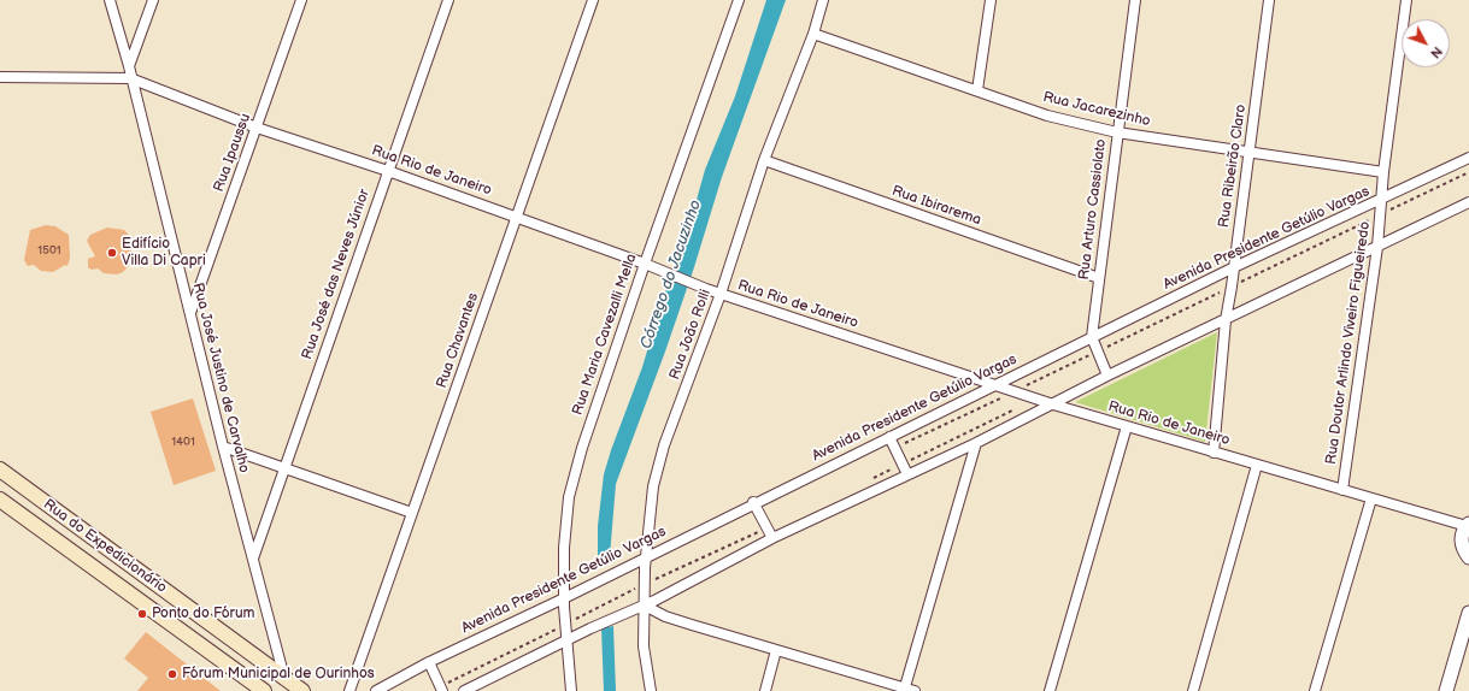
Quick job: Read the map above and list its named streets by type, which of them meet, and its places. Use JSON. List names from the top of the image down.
{
  "streets": {
    "main road": ["Rua do Expedicionário"],
    "street": [
      "Rua Jacarezinho",
      "Rua Ipaussu",
      "Rua Ribeirão Claro",
      "Rua Rio de Janeiro",
      "Rua Ibirarema",
      "Rua Arturo Cassiolato",
      "Avenida Presidente Getúlio Vargas",
      "Rua José das Neves Júnior",
      "Rua Maria Cavezalli Mella",
      "Rua João Rolli",
      "Rua Chavantes",
      "Rua Doutor Arlindo Viveiro Figueiredo",
      "Rua José Justino de Carvalho"
    ]
  },
  "crossings": [
    ["Rua Jacarezinho", "Rua Ribeirão Claro"],
    ["Rua Jacarezinho", "Rua Arturo Cassiolato"],
    ["Rua Jacarezinho", "Rua João Rolli"],
    ["Rua Jacarezinho", "Rua Doutor Arlindo Viveiro Figueiredo"],
    ["Rua Ipaussu", "Rua Rio de Janeiro"],
    ["Rua Ipaussu", "Rua José Justino de Carvalho"],
    ["Rua Ribeirão Claro", "Rua Rio de Janeiro"],
    ["Rua Ribeirão Claro", "Avenida Presidente Getúlio Vargas"],
    ["Rua Rio de Janeiro", "Avenida Presidente Getúlio Vargas"],
    ["Rua Rio de Janeiro", "Rua José das Neves Júnior"],
    ["Rua Rio de Janeiro", "Rua Maria Cavezalli Mella"],
    ["Rua Rio de Janeiro", "Rua João Rolli"],
    ["Rua Rio de Janeiro", "Rua Chavantes"],
    ["Rua Rio de Janeiro", "Rua Doutor Arlindo Viveiro Figueiredo"],
    ["Rua Rio de Janeiro", "Rua José Justino de Carvalho"],
    ["Rua Ibirarema", "Rua Arturo Cassiolato"],
    ["Rua Ibirarema", "Rua João Rolli"],
    ["Rua Arturo Cassiolato", "Avenida Presidente Getúlio Vargas"],
    ["Avenida Presidente Getúlio Vargas", "Rua Maria Cavezalli Mella"],
    ["Avenida Presidente Getúlio Vargas", "Rua João Rolli"],
    ["Avenida Presidente Getúlio Vargas", "Rua Doutor Arlindo Viveiro Figueiredo"],
    ["Rua José das Neves Júnior", "Rua José Justino de Carvalho"],
    ["Rua José Justino de Carvalho", "Rua do Expedicionário"]
  ],
  "water": ["Córrego do Jacuzinho"],
  "places": ["Edifício Villa Di Capri", "Ponto do Fórum", "Fórum Municipal de Ourinhos"],
  "house_numbers": ["1501", "1401"],
  "north": "bottom right"
}
